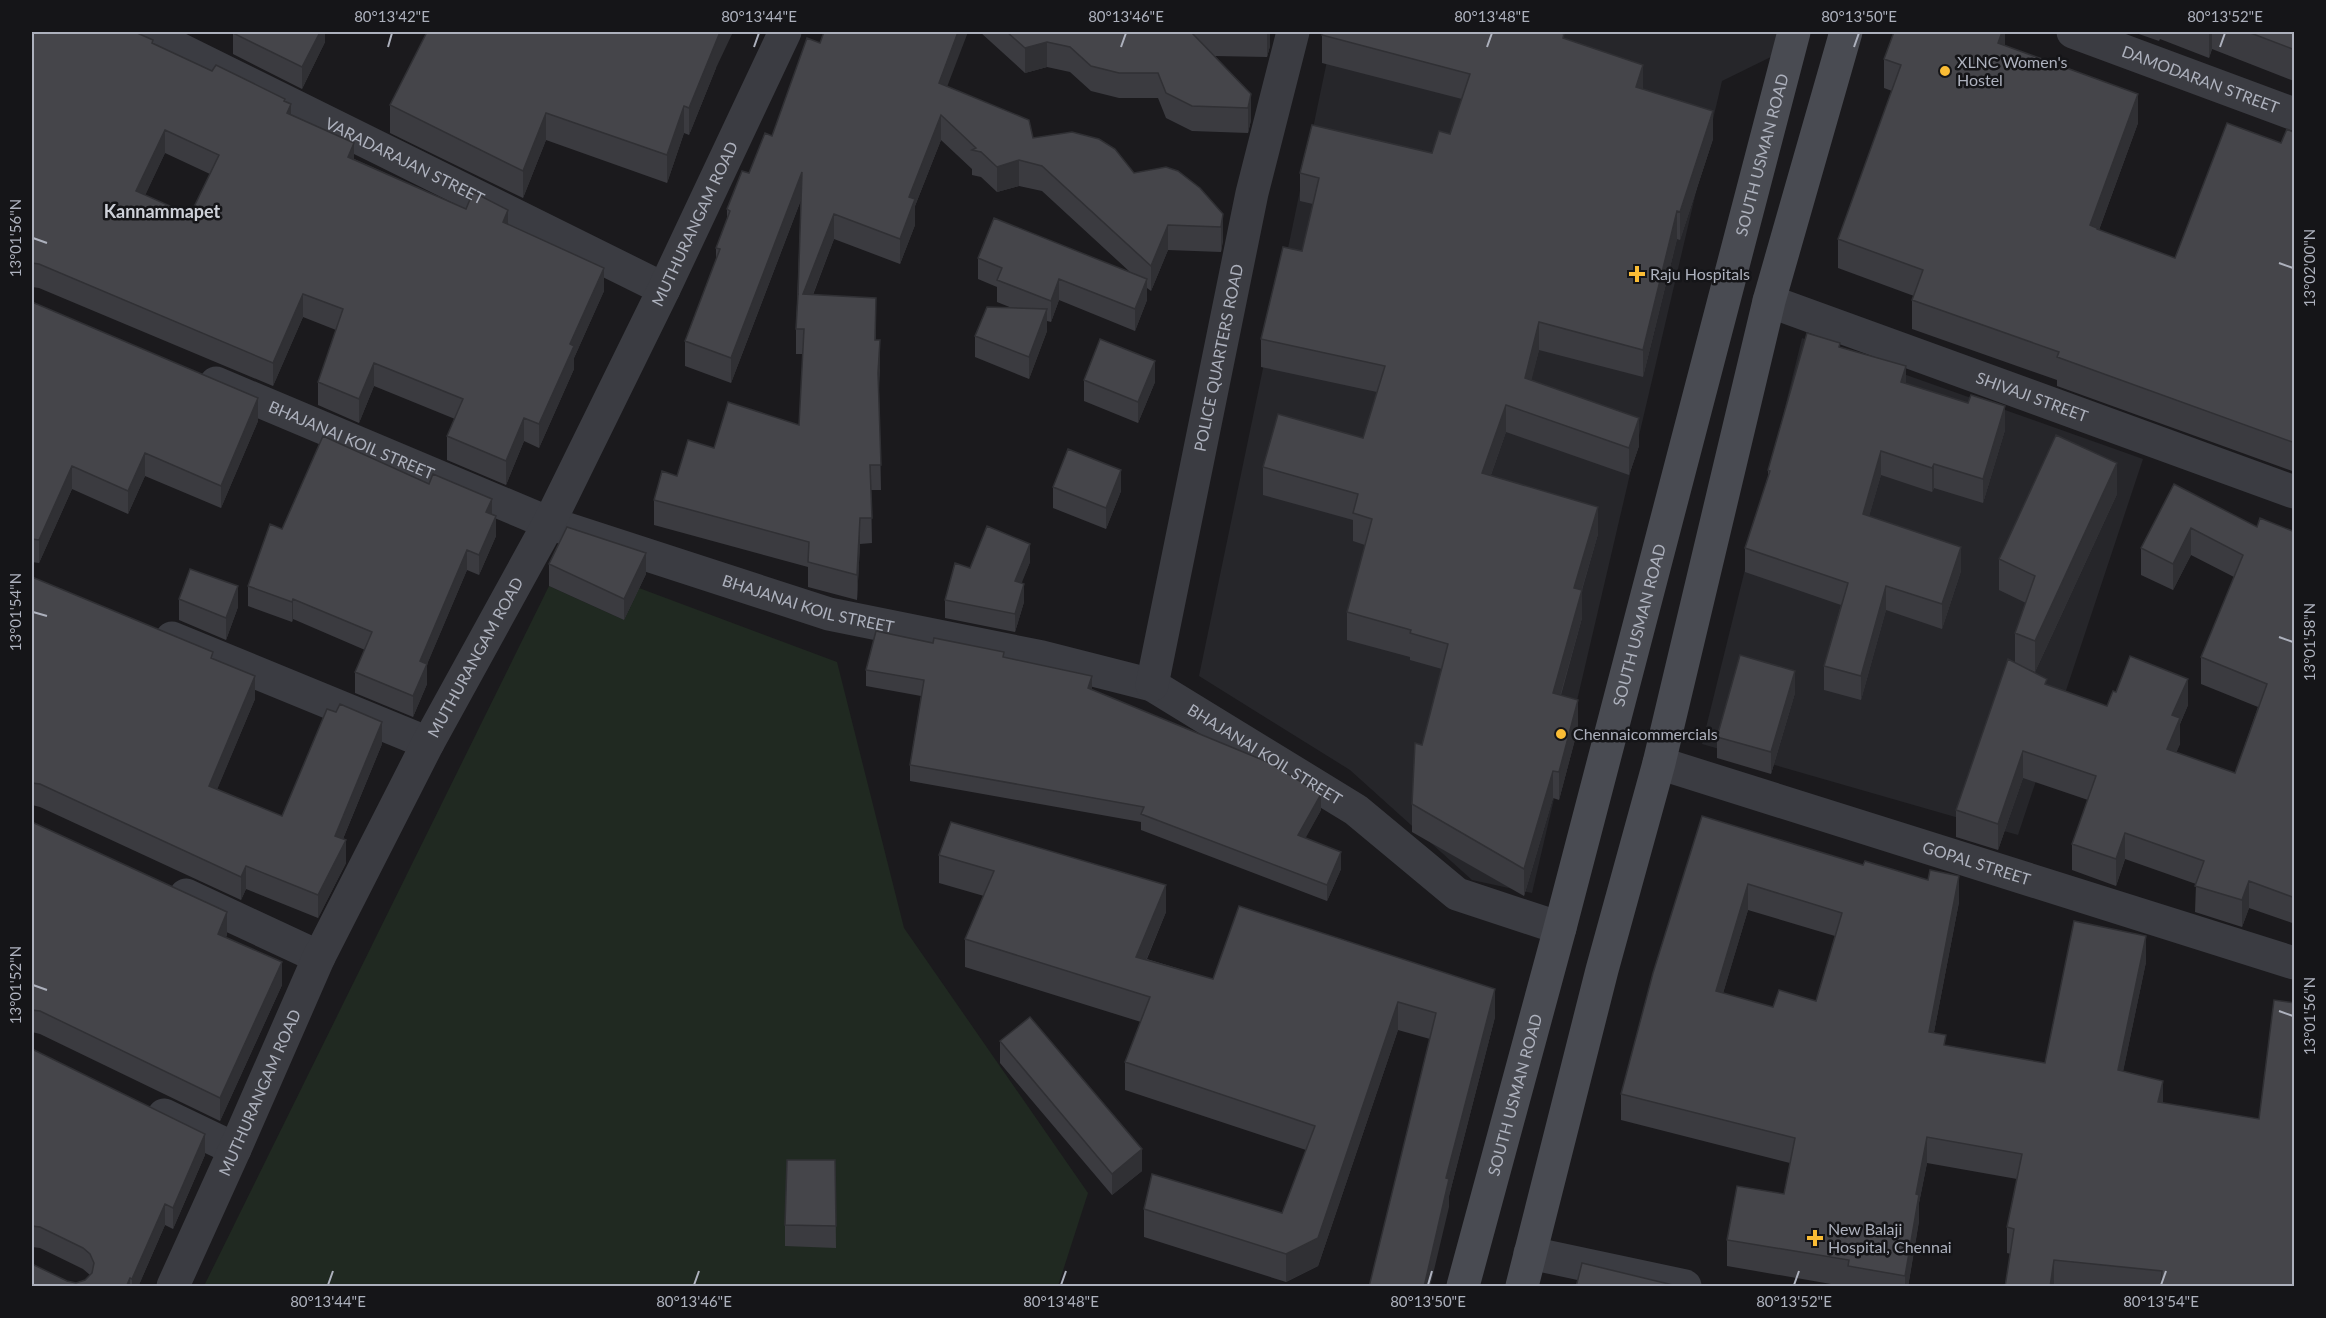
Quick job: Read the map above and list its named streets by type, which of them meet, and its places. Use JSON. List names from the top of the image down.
{
  "streets": {
    "main road": ["SOUTH USMAN ROAD"],
    "street": [
      "DAMODARAN STREET",
      "VARADARAJAN STREET",
      "MUTHURANGAM ROAD",
      "POLICE QUARTERS ROAD",
      "SHIVAJI STREET",
      "BHAJANAI KOIL STREET",
      "GOPAL STREET"
    ]
  },
  "crossings": [
    ["SOUTH USMAN ROAD", "BHAJANAI KOIL STREET"],
    ["VARADARAJAN STREET", "MUTHURANGAM ROAD"],
    ["MUTHURANGAM ROAD", "BHAJANAI KOIL STREET"],
    ["POLICE QUARTERS ROAD", "BHAJANAI KOIL STREET"]
  ],
  "districts": ["Kannammapet"],
  "places": {
    "other": ["XLNC Women's Hostel", "Chennaicommercials"],
    "health": ["Raju Hospitals", "New Balaji Hospital, Chennai"]
  },
  "coordinates": [
    "80°13'42\"E",
    "80°13'44\"E",
    "80°13'46\"E",
    "80°13'48\"E",
    "80°13'50\"E",
    "80°13'52\"E",
    "13°01'56\"N",
    "13°02'00\"N",
    "13°01'54\"N",
    "13°01'58\"N",
    "13°01'52\"N",
    "80°13'54\"E"
  ]
}
